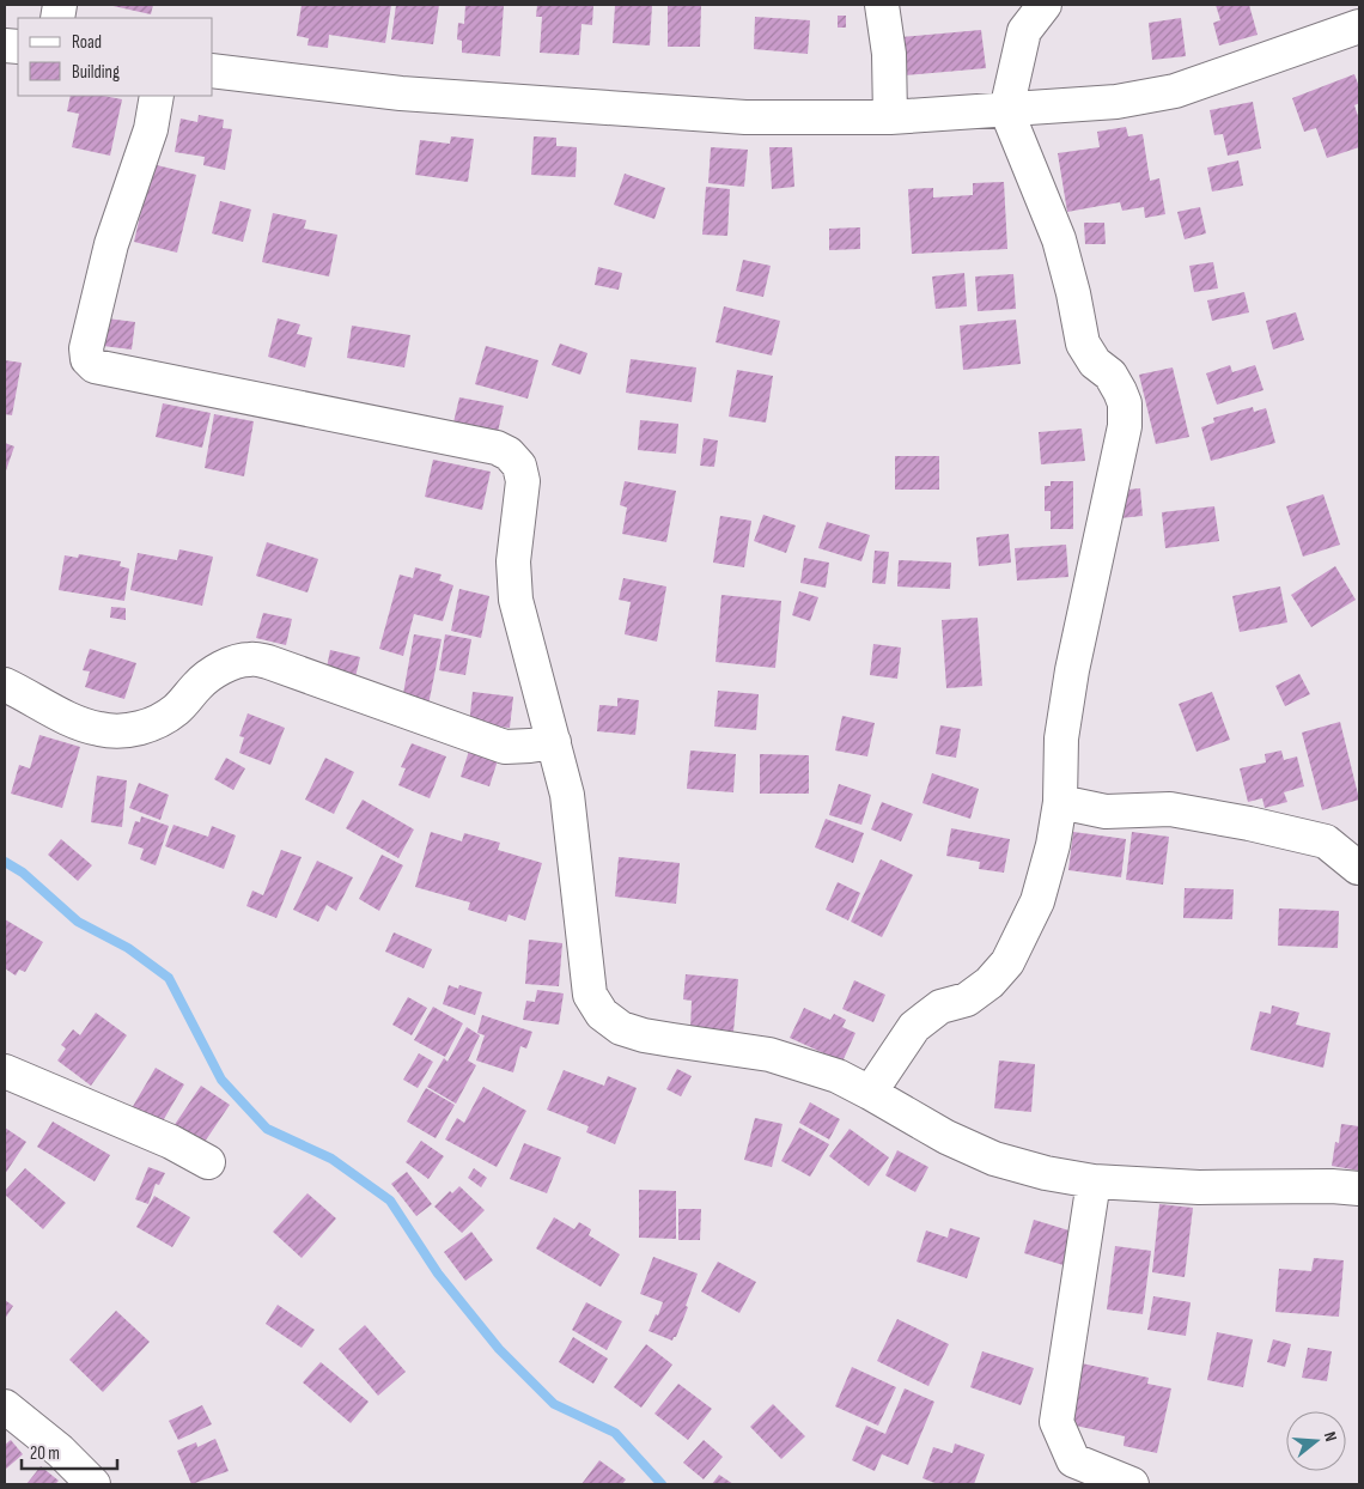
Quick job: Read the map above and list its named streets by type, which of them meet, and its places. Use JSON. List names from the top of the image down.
{
  "legend": ["Road", "Building"],
  "scale_bar": "20 m",
  "north": "right"
}
